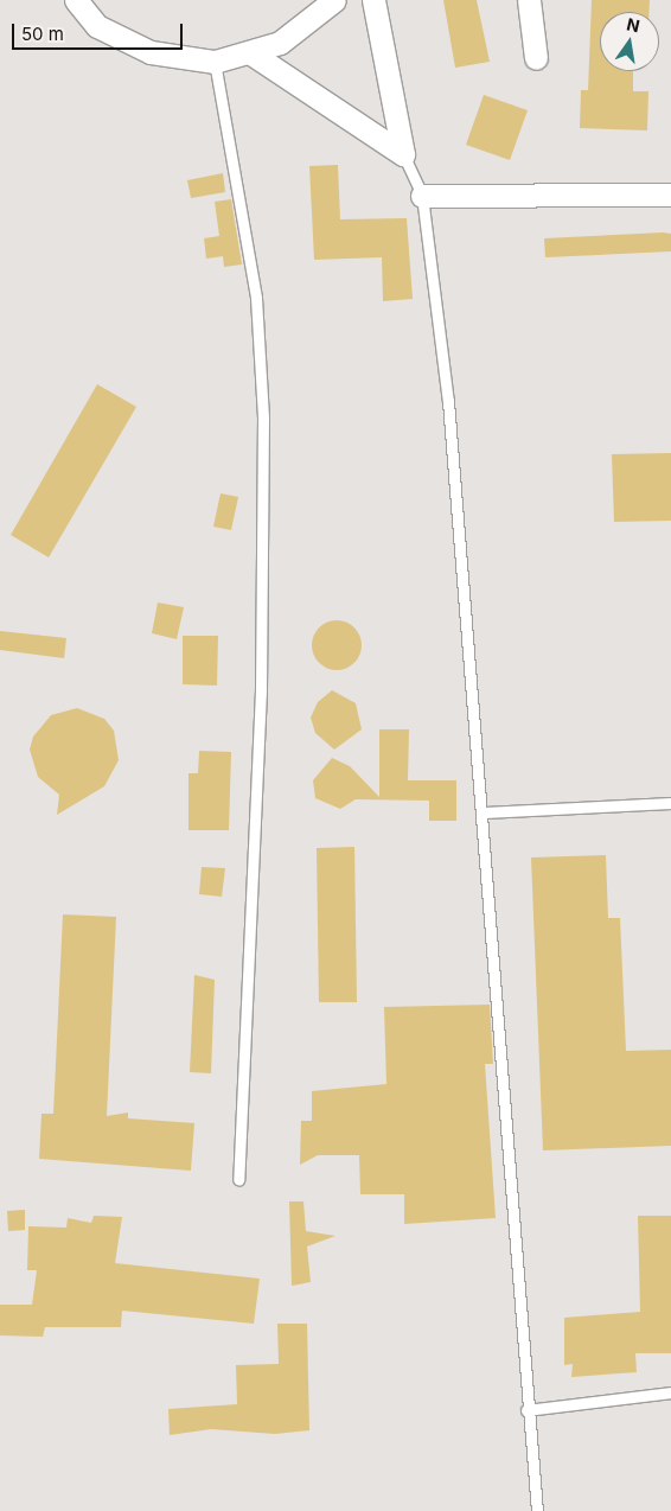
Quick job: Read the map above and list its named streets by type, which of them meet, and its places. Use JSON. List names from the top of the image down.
{
  "scale_bar": "50 m",
  "north": "top"
}
